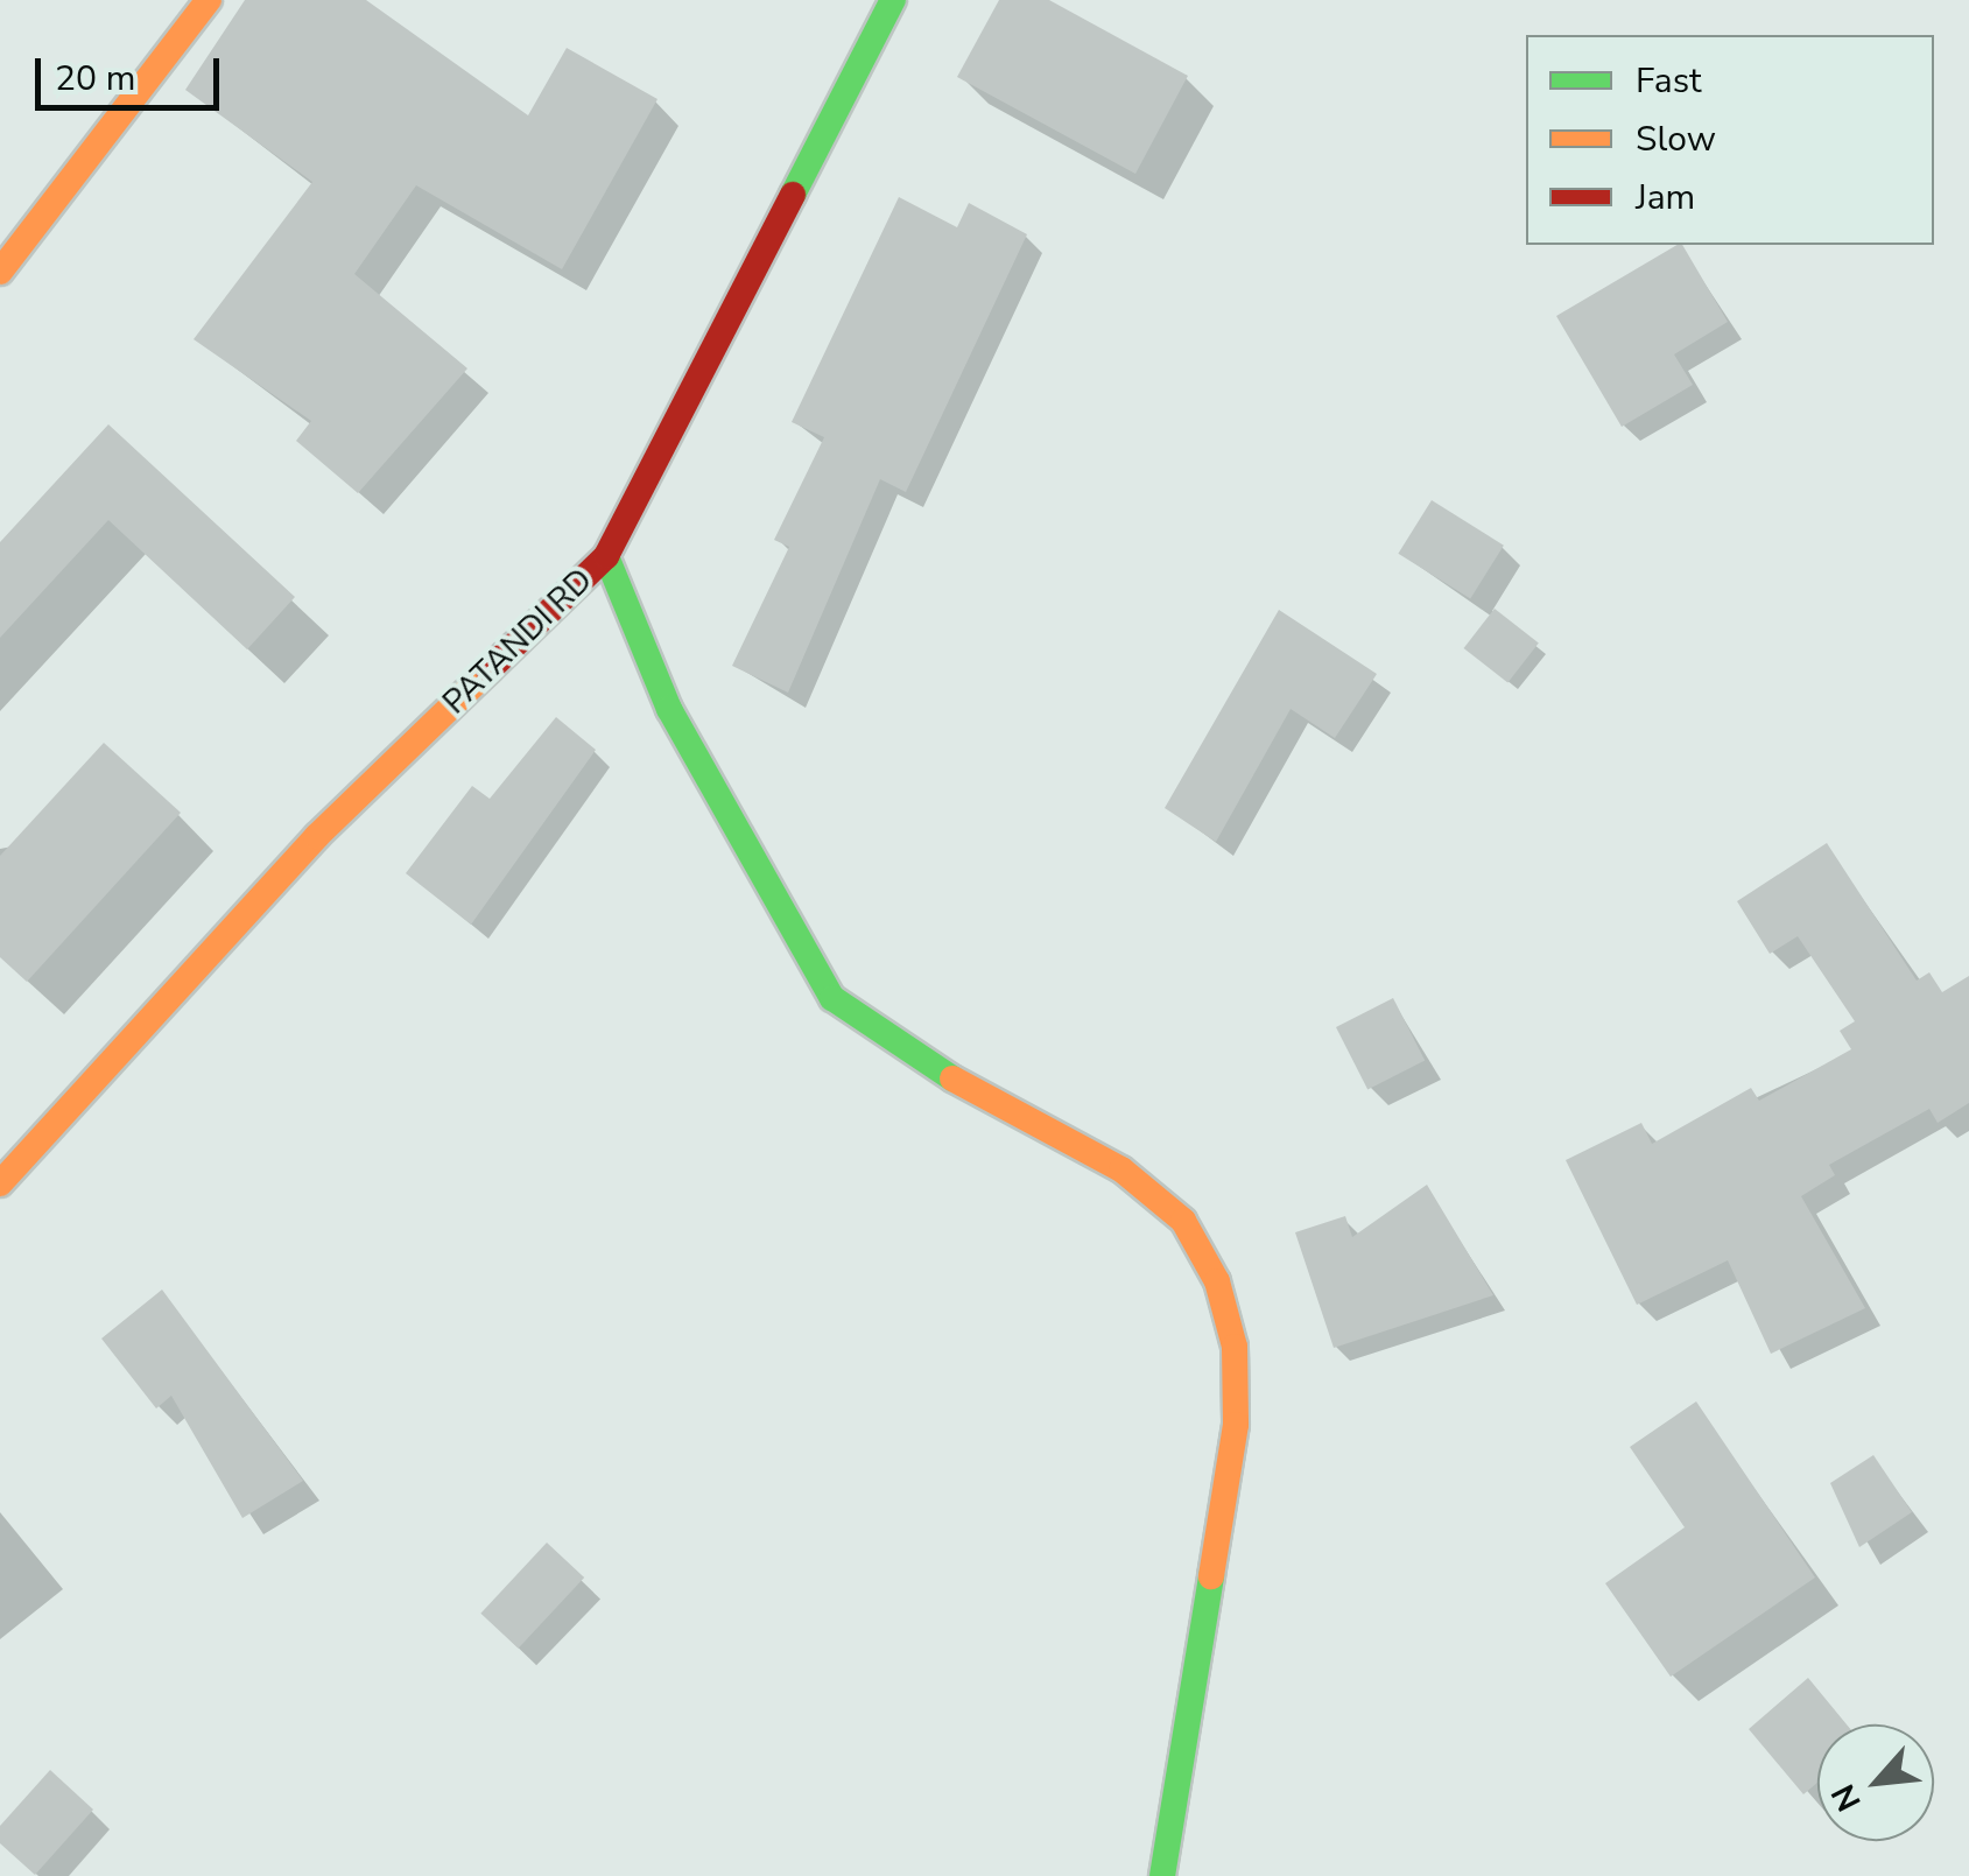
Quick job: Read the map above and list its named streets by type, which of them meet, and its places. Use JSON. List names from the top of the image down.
{
  "streets": {
    "street": ["PATANDI RD"]
  },
  "legend": ["Fast", "Slow", "Jam"],
  "scale_bar": "20 m",
  "north": "bottom left"
}
